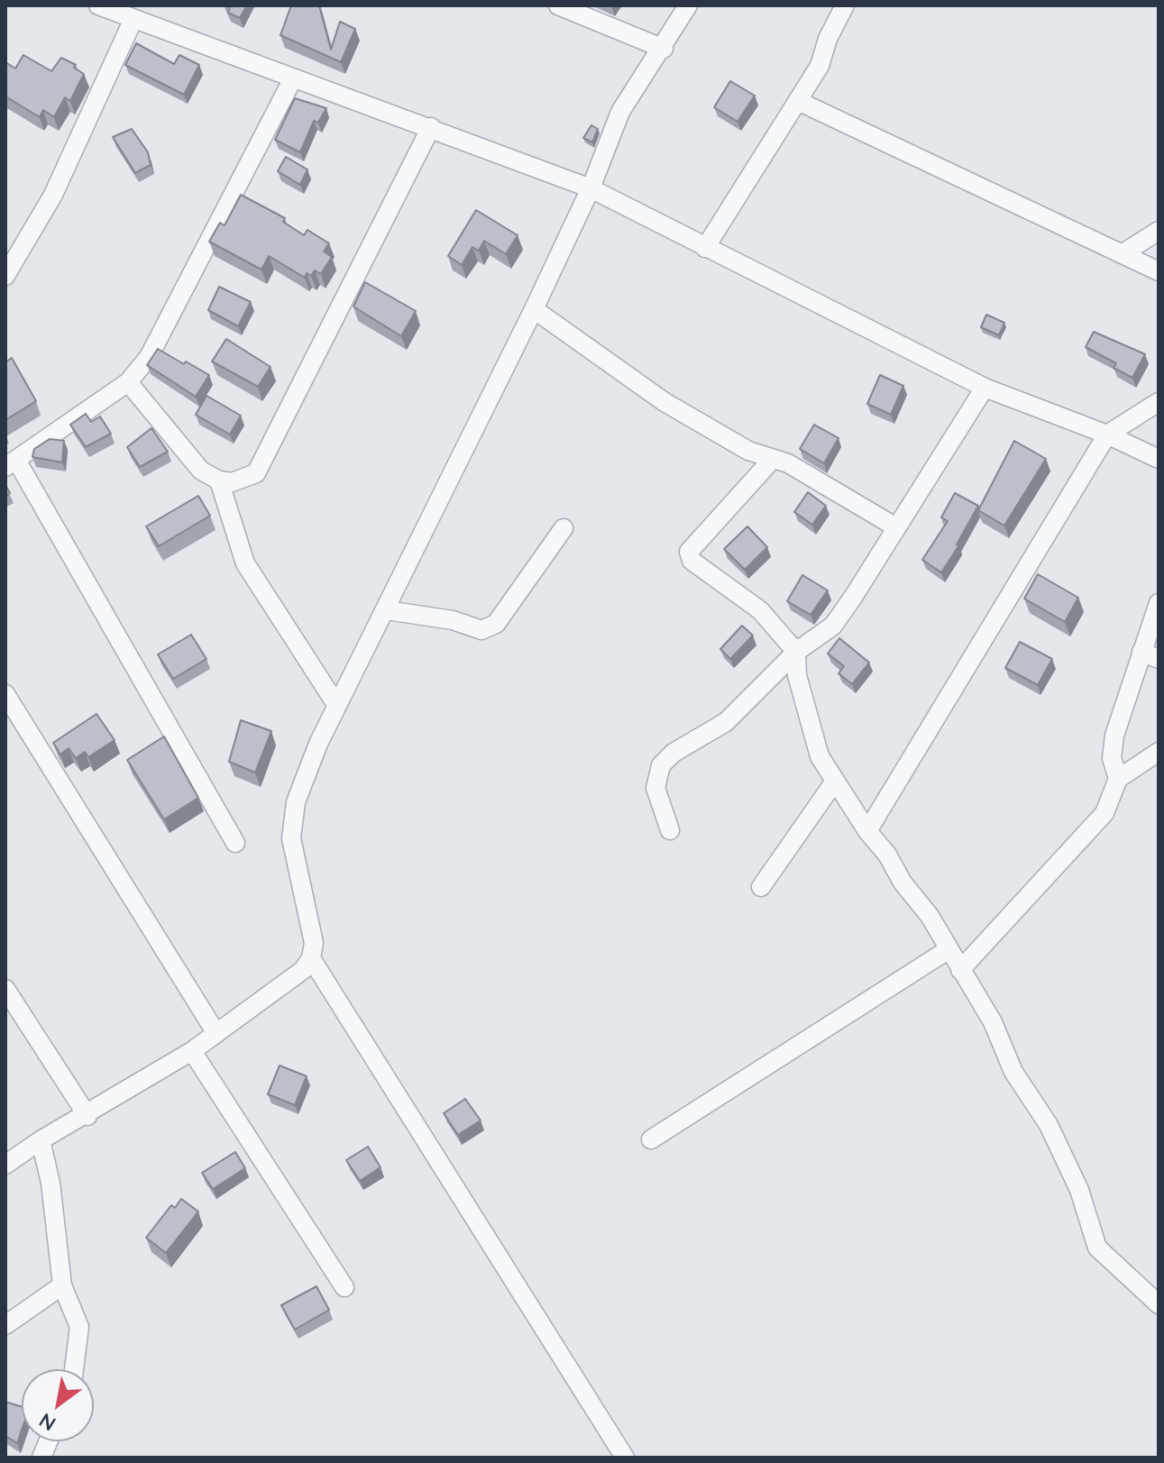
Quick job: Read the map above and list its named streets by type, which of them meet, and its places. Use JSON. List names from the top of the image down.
{
  "north": "bottom left"
}
